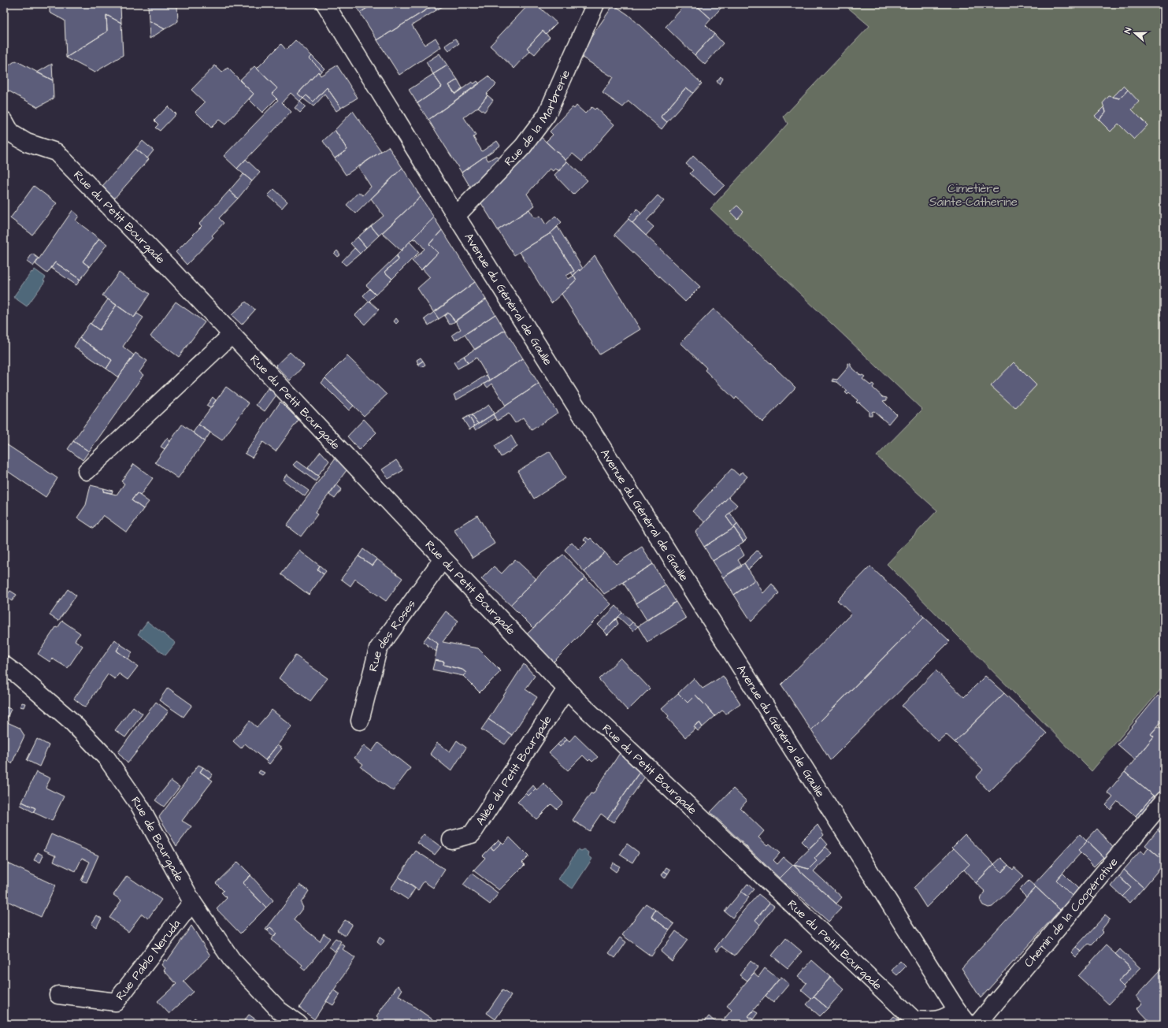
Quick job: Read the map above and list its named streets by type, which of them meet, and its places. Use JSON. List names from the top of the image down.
{
  "streets": {
    "street": [
      "Rue de la Marbrerie",
      "Rue du Petit Bourgade",
      "Avenue du Général de Gaulle",
      "Rue des Roses",
      "Allée du Petit Bourgade",
      "Rue de Bourgade",
      "Chemin de la Coopérative",
      "Rue Pablo Neruda"
    ]
  },
  "crossings": [
    ["Rue de la Marbrerie", "Avenue du Général de Gaulle"],
    ["Rue du Petit Bourgade", "Avenue du Général de Gaulle"],
    ["Rue du Petit Bourgade", "Rue des Roses"],
    ["Rue du Petit Bourgade", "Allée du Petit Bourgade"],
    ["Rue de Bourgade", "Rue Pablo Neruda"]
  ],
  "parks": ["Cimetière Sainte-Catherine"],
  "north": "left"
}
